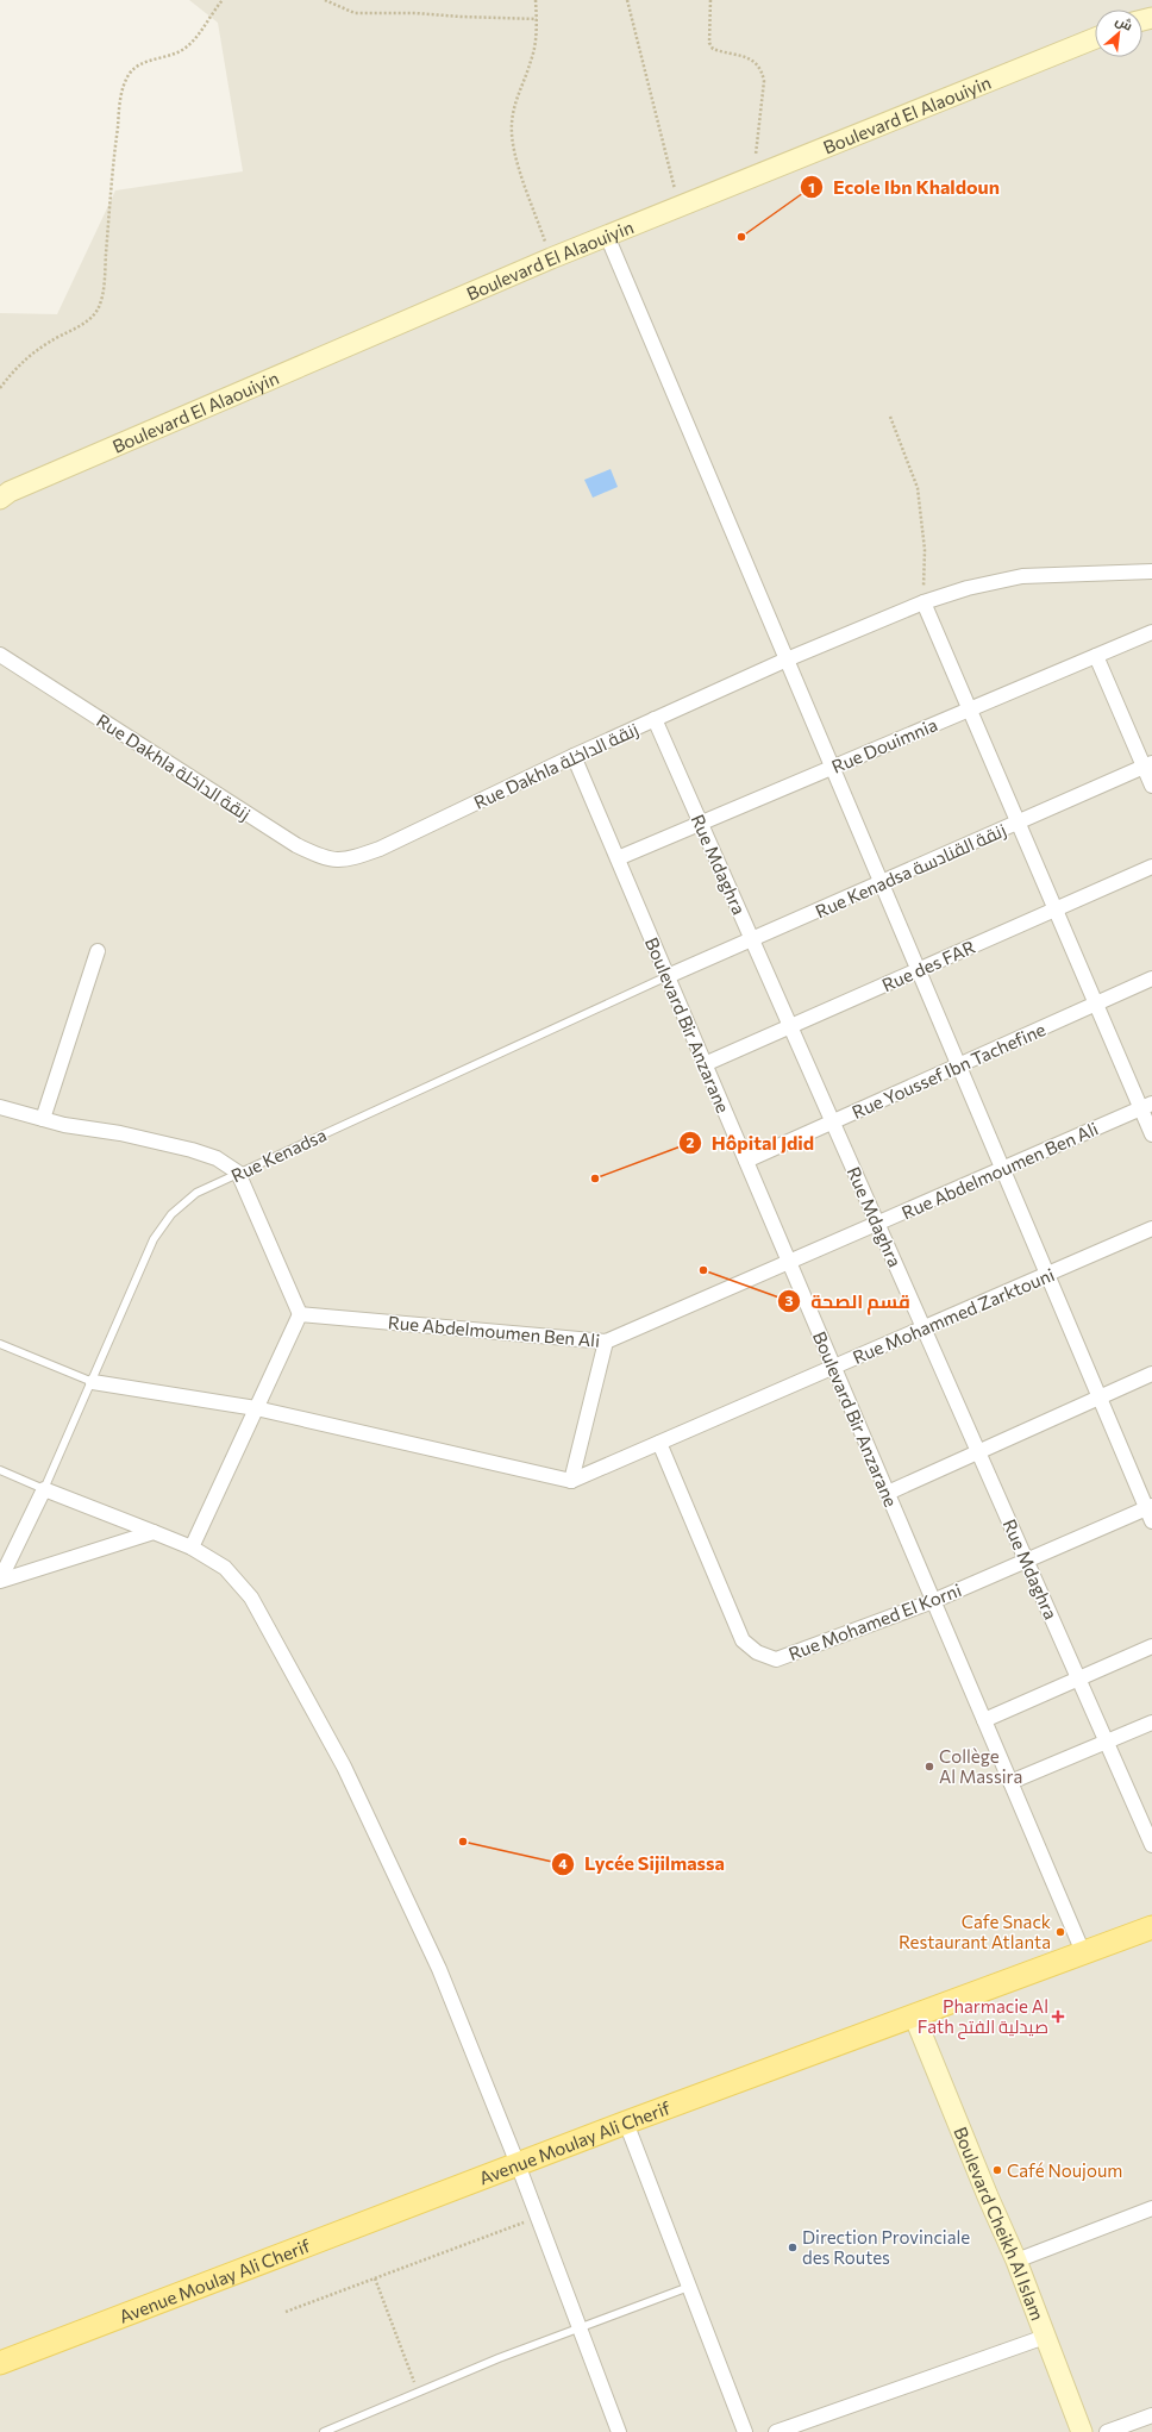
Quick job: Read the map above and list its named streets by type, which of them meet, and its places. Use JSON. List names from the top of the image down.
{
  "streets": {
    "main road": ["Avenue Moulay Ali Cherif"],
    "street": [
      "Boulevard El Alaouiyin",
      "Rue Douimnia",
      "Rue Dakhla زنقة الداخلة",
      "Rue Mdaghra",
      "Rue Kenadsa زنقة القنادسة",
      "Rue des FAR",
      "Boulevard Bir Anzarane",
      "Rue Youssef Ibn Tachefine",
      "Rue Abdelmoumen Ben Ali",
      "Rue Mohammed Zarktouni",
      "Rue Mohamed El Korni",
      "Boulevard Cheikh Al Islam"
    ],
    "lane": ["Rue Kenadsa"]
  },
  "crossings": [
    ["Rue Douimnia", "Rue Mdaghra"],
    ["Rue Douimnia", "Boulevard Bir Anzarane"],
    ["Rue Dakhla زنقة الداخلة", "Rue Mdaghra"],
    ["Rue Dakhla زنقة الداخلة", "Boulevard Bir Anzarane"],
    ["Rue Mdaghra", "Rue Kenadsa زنقة القنادسة"],
    ["Rue Mdaghra", "Rue des FAR"],
    ["Rue Mdaghra", "Rue Youssef Ibn Tachefine"],
    ["Rue Mdaghra", "Rue Abdelmoumen Ben Ali"],
    ["Rue Mdaghra", "Rue Mohammed Zarktouni"],
    ["Rue Mdaghra", "Rue Mohamed El Korni"],
    ["Rue Kenadsa زنقة القنادسة", "Boulevard Bir Anzarane"],
    ["Rue Kenadsa زنقة القنادسة", "Rue Kenadsa"],
    ["Rue des FAR", "Boulevard Bir Anzarane"],
    ["Boulevard Bir Anzarane", "Rue Youssef Ibn Tachefine"],
    ["Boulevard Bir Anzarane", "Rue Kenadsa"],
    ["Boulevard Bir Anzarane", "Rue Abdelmoumen Ben Ali"],
    ["Boulevard Bir Anzarane", "Rue Mohammed Zarktouni"],
    ["Boulevard Bir Anzarane", "Rue Mohamed El Korni"],
    ["Boulevard Bir Anzarane", "Avenue Moulay Ali Cherif"],
    ["Rue Mohammed Zarktouni", "Rue Mohamed El Korni"],
    ["Avenue Moulay Ali Cherif", "Boulevard Cheikh Al Islam"]
  ],
  "places": {
    "other": [
      "Ecole Ibn Khaldoun",
      "Hôpital Jdid",
      "قسم الصحة",
      "Collège Al Massira",
      "Lycée Sijilmassa",
      "Cafe Snack Restaurant Atlanta",
      "Café Noujoum",
      "Direction Provinciale des Routes"
    ],
    "health": ["Pharmacie Al Fath صيدلية الفتح"]
  },
  "north": "top right"
}
